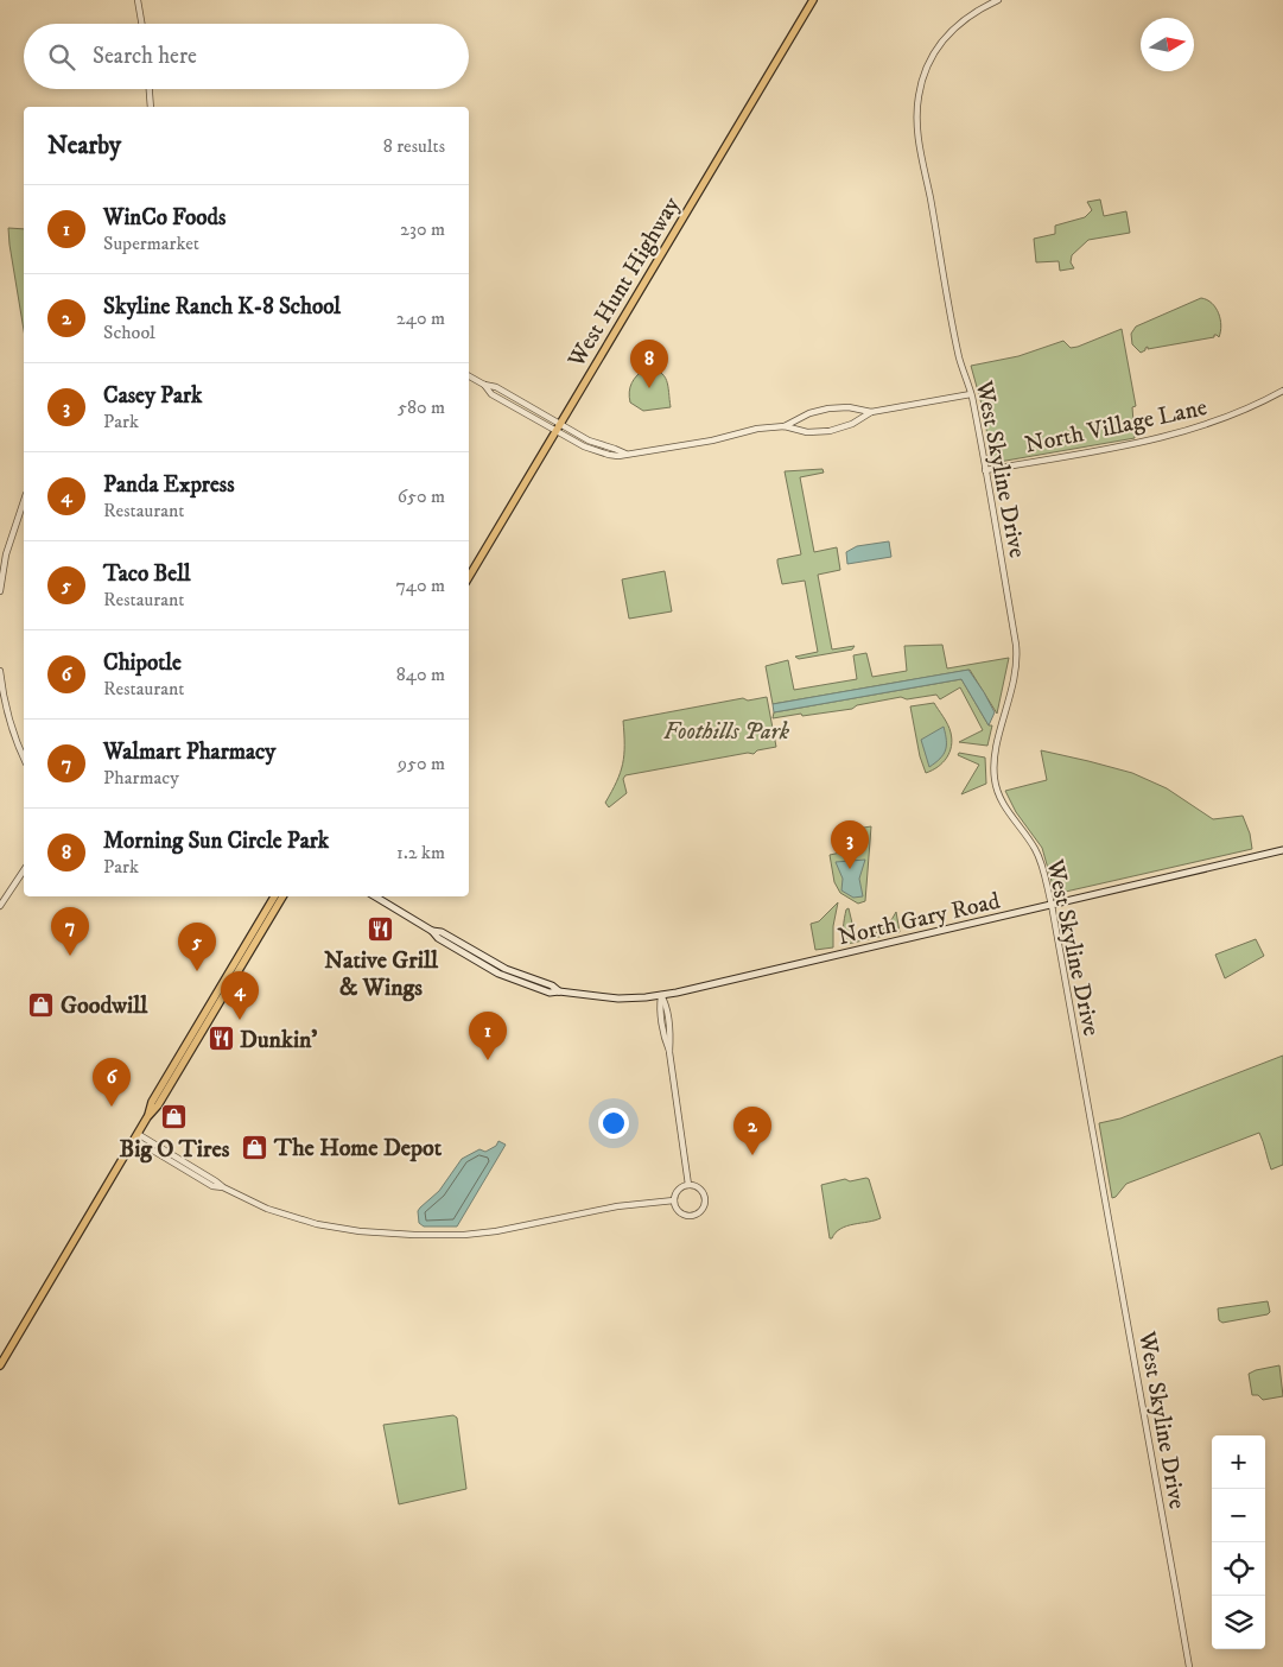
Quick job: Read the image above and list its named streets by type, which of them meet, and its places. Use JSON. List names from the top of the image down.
{
  "streets": {
    "main road": ["West Hunt Highway", "North Gary Road"],
    "street": ["North Village Lane", "West Skyline Drive"]
  },
  "crossings": [
    ["North Village Lane", "West Skyline Drive"],
    ["West Skyline Drive", "North Gary Road"]
  ],
  "parks": ["Foothills Park"],
  "places": {
    "restaurant": ["Native Grill & Wings", "Dunkin'"],
    "shop": ["Goodwill", "Big O Tires", "The Home Depot"]
  },
  "north": "right",
  "page": {
    "search": "Search here",
    "heading": ["Nearby", "8 results"],
    "list": [
      {
        "mark": "1",
        "name": "WinCo Foods",
        "note": "Supermarket",
        "value": "230 m"
      },
      {
        "mark": "2",
        "name": "Skyline Ranch K-8 School",
        "note": "School",
        "value": "240 m"
      },
      {
        "mark": "3",
        "name": "Casey Park",
        "note": "Park",
        "value": "580 m"
      },
      {
        "mark": "4",
        "name": "Panda Express",
        "note": "Restaurant",
        "value": "650 m"
      },
      {
        "mark": "5",
        "name": "Taco Bell",
        "note": "Restaurant",
        "value": "740 m"
      },
      {
        "mark": "6",
        "name": "Chipotle",
        "note": "Restaurant",
        "value": "840 m"
      },
      {
        "mark": "7",
        "name": "Walmart Pharmacy",
        "note": "Pharmacy",
        "value": "950 m"
      },
      {
        "mark": "8",
        "name": "Morning Sun Circle Park",
        "note": "Park",
        "value": "1.2 km"
      }
    ],
    "pins": [
      "8",
      "3",
      "7",
      "5",
      "4",
      "1",
      "6",
      "2"
    ],
    "map_buttons": ["+", "−"]
  }
}
